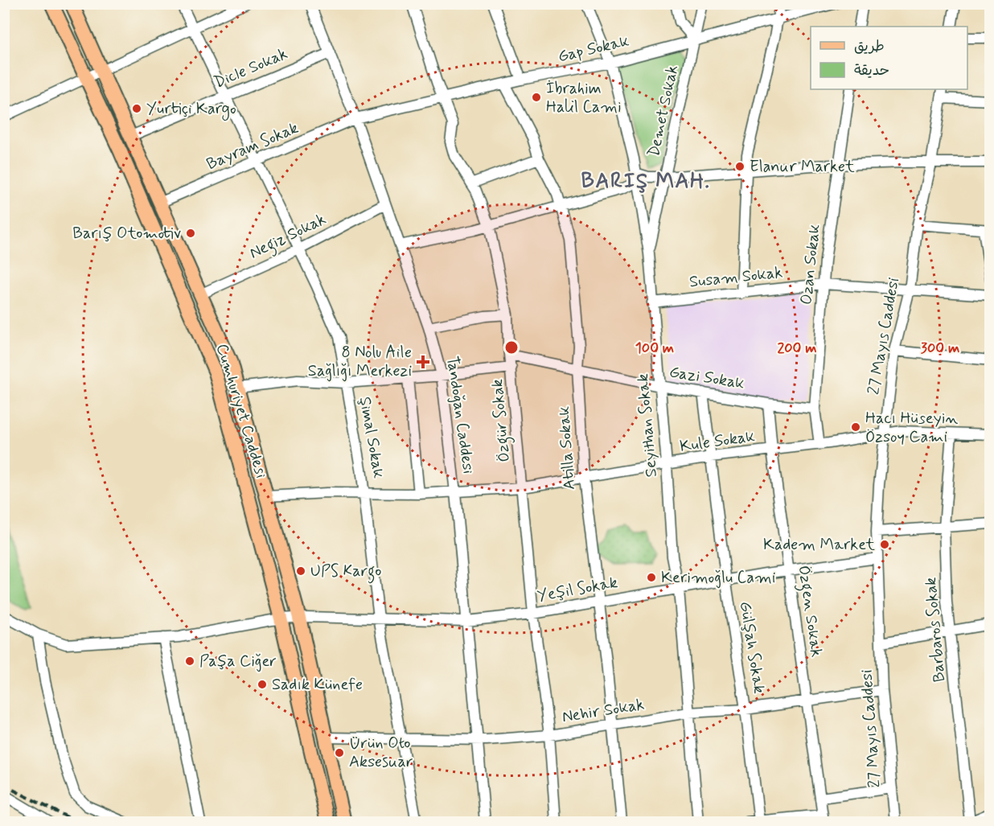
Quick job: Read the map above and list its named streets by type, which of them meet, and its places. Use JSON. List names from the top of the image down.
{
  "streets": {
    "main road": ["Cumhuriyet Caddesi"],
    "street": [
      "Gap Sokak",
      "Dicle Sokak",
      "Demet Sokak",
      "Bayram Sokak",
      "Negiz Sokak",
      "Ozan Sokak",
      "Susam Sokak",
      "27 Mayıs Caddesi",
      "Gazi Sokak",
      "Tandoğan Caddesi",
      "Özgür Sokak",
      "Seyithan Sokak",
      "Şimal Sokak",
      "Kule Sokak",
      "Atilla Sokak",
      "Yeşil Sokak",
      "Özgen Sokak",
      "Barbaros Sokak",
      "Gülşah Sokak",
      "Nehir Sokak"
    ]
  },
  "crossings": [
    ["Gap Sokak", "Demet Sokak"],
    ["Gap Sokak", "Bayram Sokak"],
    ["Gap Sokak", "Tandoğan Caddesi"],
    ["Gap Sokak", "Özgür Sokak"],
    ["Gap Sokak", "Seyithan Sokak"],
    ["Gap Sokak", "Atilla Sokak"],
    ["Dicle Sokak", "Tandoğan Caddesi"],
    ["Dicle Sokak", "Şimal Sokak"],
    ["Demet Sokak", "Seyithan Sokak"],
    ["Bayram Sokak", "Tandoğan Caddesi"],
    ["Bayram Sokak", "Şimal Sokak"],
    ["Negiz Sokak", "Tandoğan Caddesi"],
    ["Negiz Sokak", "Şimal Sokak"],
    ["Ozan Sokak", "Susam Sokak"],
    ["Ozan Sokak", "Gazi Sokak"],
    ["Ozan Sokak", "Kule Sokak"],
    ["Susam Sokak", "27 Mayıs Caddesi"],
    ["Susam Sokak", "Seyithan Sokak"],
    ["27 Mayıs Caddesi", "Kule Sokak"],
    ["27 Mayıs Caddesi", "Yeşil Sokak"],
    ["27 Mayıs Caddesi", "Nehir Sokak"],
    ["Gazi Sokak", "Özgür Sokak"],
    ["Gazi Sokak", "Seyithan Sokak"],
    ["Gazi Sokak", "Atilla Sokak"],
    ["Gazi Sokak", "Özgen Sokak"],
    ["Gazi Sokak", "Gülşah Sokak"],
    ["Cumhuriyet Caddesi", "Yeşil Sokak"],
    ["Tandoğan Caddesi", "Kule Sokak"],
    ["Tandoğan Caddesi", "Yeşil Sokak"],
    ["Tandoğan Caddesi", "Nehir Sokak"],
    ["Özgür Sokak", "Kule Sokak"],
    ["Özgür Sokak", "Yeşil Sokak"],
    ["Özgür Sokak", "Nehir Sokak"],
    ["Seyithan Sokak", "Kule Sokak"],
    ["Seyithan Sokak", "Yeşil Sokak"],
    ["Seyithan Sokak", "Nehir Sokak"],
    ["Şimal Sokak", "Kule Sokak"],
    ["Şimal Sokak", "Yeşil Sokak"],
    ["Şimal Sokak", "Nehir Sokak"],
    ["Kule Sokak", "Atilla Sokak"],
    ["Kule Sokak", "Özgen Sokak"],
    ["Kule Sokak", "Barbaros Sokak"],
    ["Kule Sokak", "Gülşah Sokak"],
    ["Atilla Sokak", "Yeşil Sokak"],
    ["Atilla Sokak", "Nehir Sokak"],
    ["Yeşil Sokak", "Özgen Sokak"],
    ["Yeşil Sokak", "Gülşah Sokak"],
    ["Özgen Sokak", "Nehir Sokak"],
    ["Gülşah Sokak", "Nehir Sokak"]
  ],
  "districts": ["BARIŞ MAH."],
  "places": {
    "other": [
      "İbrahim Halil Cami",
      "Yurtiçi Kargo",
      "Elanur Market",
      "Barış Otomotiv",
      "Hacı Hüseyin Özsoy Cami",
      "Kadem Market",
      "UPS Kargo",
      "Kerimoğlu Cami",
      "Paşa Ciğer",
      "Sadık Künefe",
      "Ürün Oto Aksesuar"
    ],
    "health": ["8 Nolu Aile Sağlığı Merkezi"]
  },
  "legend": ["طريق", "حديقة"],
  "rings": ["100 m", "200 m", "300 m"]
}
